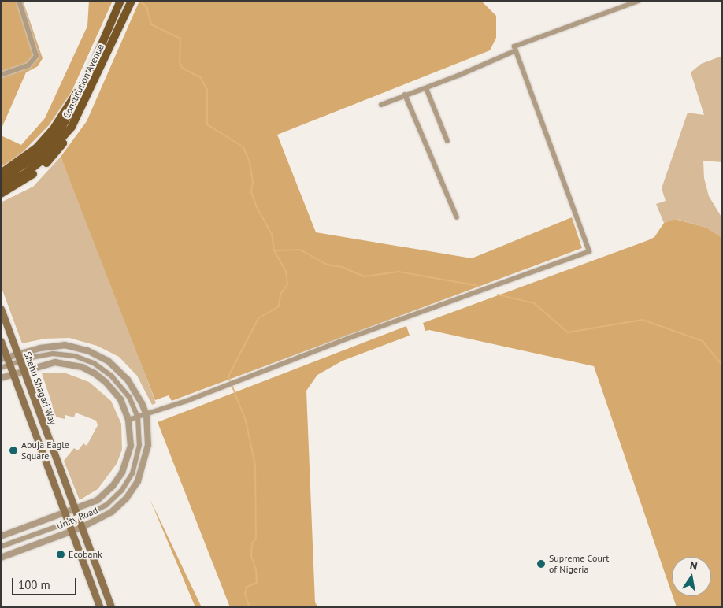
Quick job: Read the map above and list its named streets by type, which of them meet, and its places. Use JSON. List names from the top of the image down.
{
  "streets": {
    "main road": ["Constitution Avenue", "Shehu Shagari Way"],
    "street": ["Unity Road"]
  },
  "crossings": [
    ["Shehu Shagari Way", "Unity Road"]
  ],
  "places": ["Abuja Eagle Square", "Ecobank", "Supreme Court of Nigeria"],
  "scale_bar": "100 m",
  "north": "top"
}
